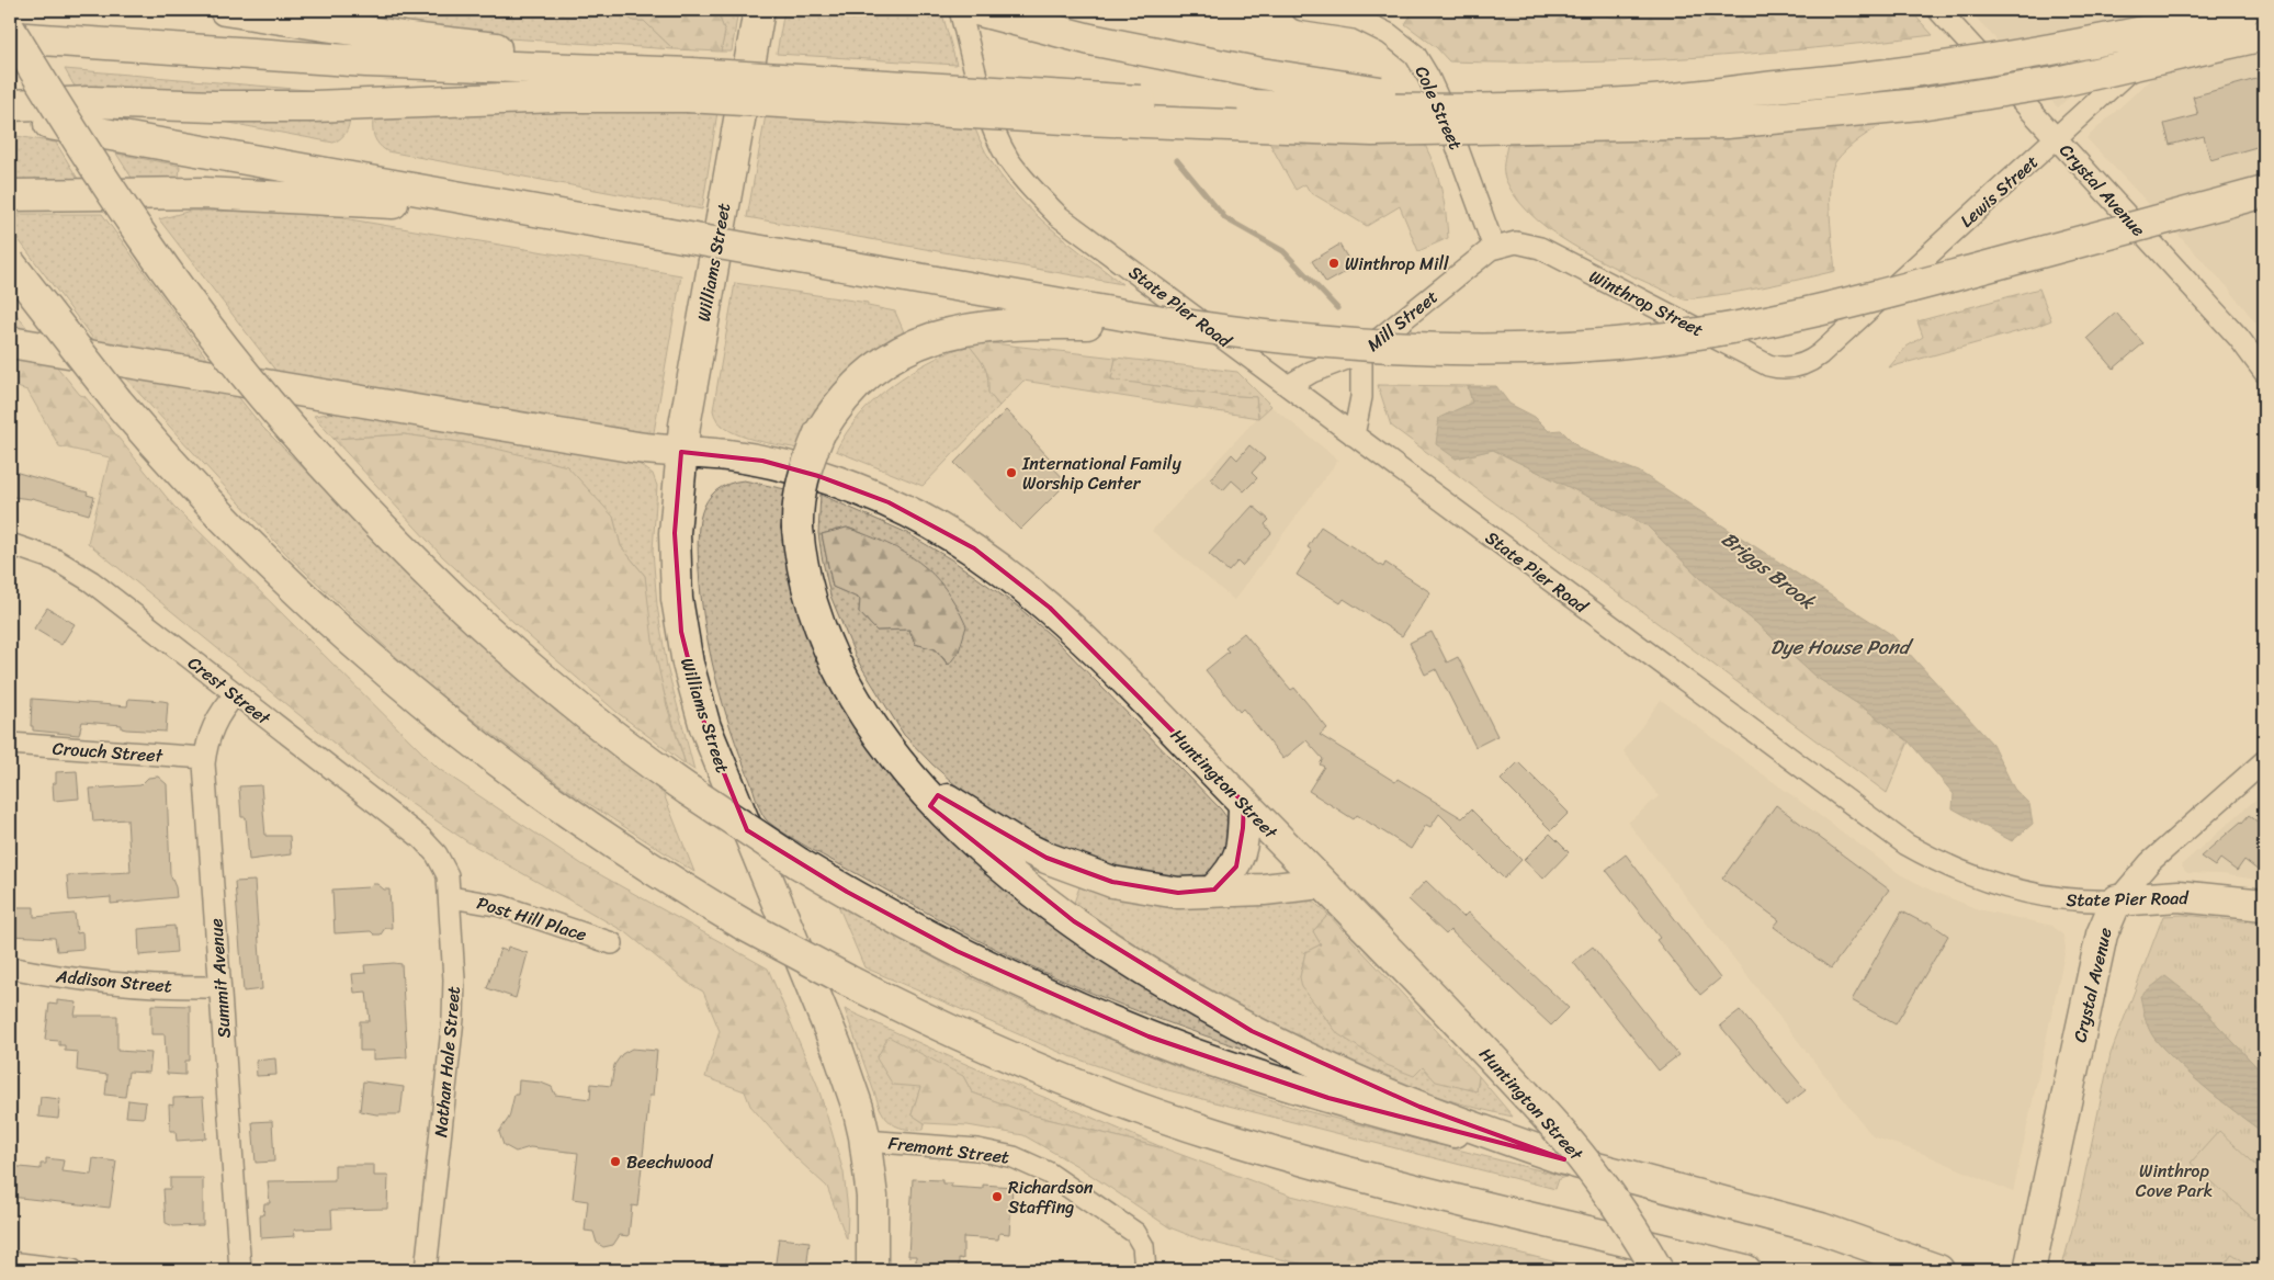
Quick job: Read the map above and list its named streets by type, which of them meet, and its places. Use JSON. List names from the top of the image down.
{
  "streets": {
    "main road": [
      "Crystal Avenue",
      "Williams Street",
      "State Pier Road",
      "Huntington Street"
    ],
    "street": [
      "Cole Street",
      "Lewis Street",
      "Winthrop Street",
      "Mill Street",
      "Crest Street",
      "Crouch Street",
      "Post Hill Place",
      "Summit Avenue",
      "Addison Street",
      "Nathan Hale Street",
      "Fremont Street"
    ]
  },
  "crossings": [
    ["Cole Street", "Winthrop Street"],
    ["Cole Street", "Mill Street"],
    ["Crystal Avenue", "Lewis Street"],
    ["Crystal Avenue", "State Pier Road"],
    ["Lewis Street", "Winthrop Street"],
    ["Williams Street", "Huntington Street"],
    ["Williams Street", "Fremont Street"],
    ["Winthrop Street", "Mill Street"],
    ["State Pier Road", "Mill Street"],
    ["Crest Street", "Summit Avenue"],
    ["Crest Street", "Nathan Hale Street"],
    ["Crouch Street", "Summit Avenue"],
    ["Post Hill Place", "Nathan Hale Street"],
    ["Summit Avenue", "Addison Street"]
  ],
  "water": ["Briggs Brook", "Dye House Pond"],
  "parks": ["Winthrop Cove Park"],
  "places": [
    "Winthrop Mill",
    "International Family Worship Center",
    "Beechwood",
    "Richardson Staffing"
  ]
}
